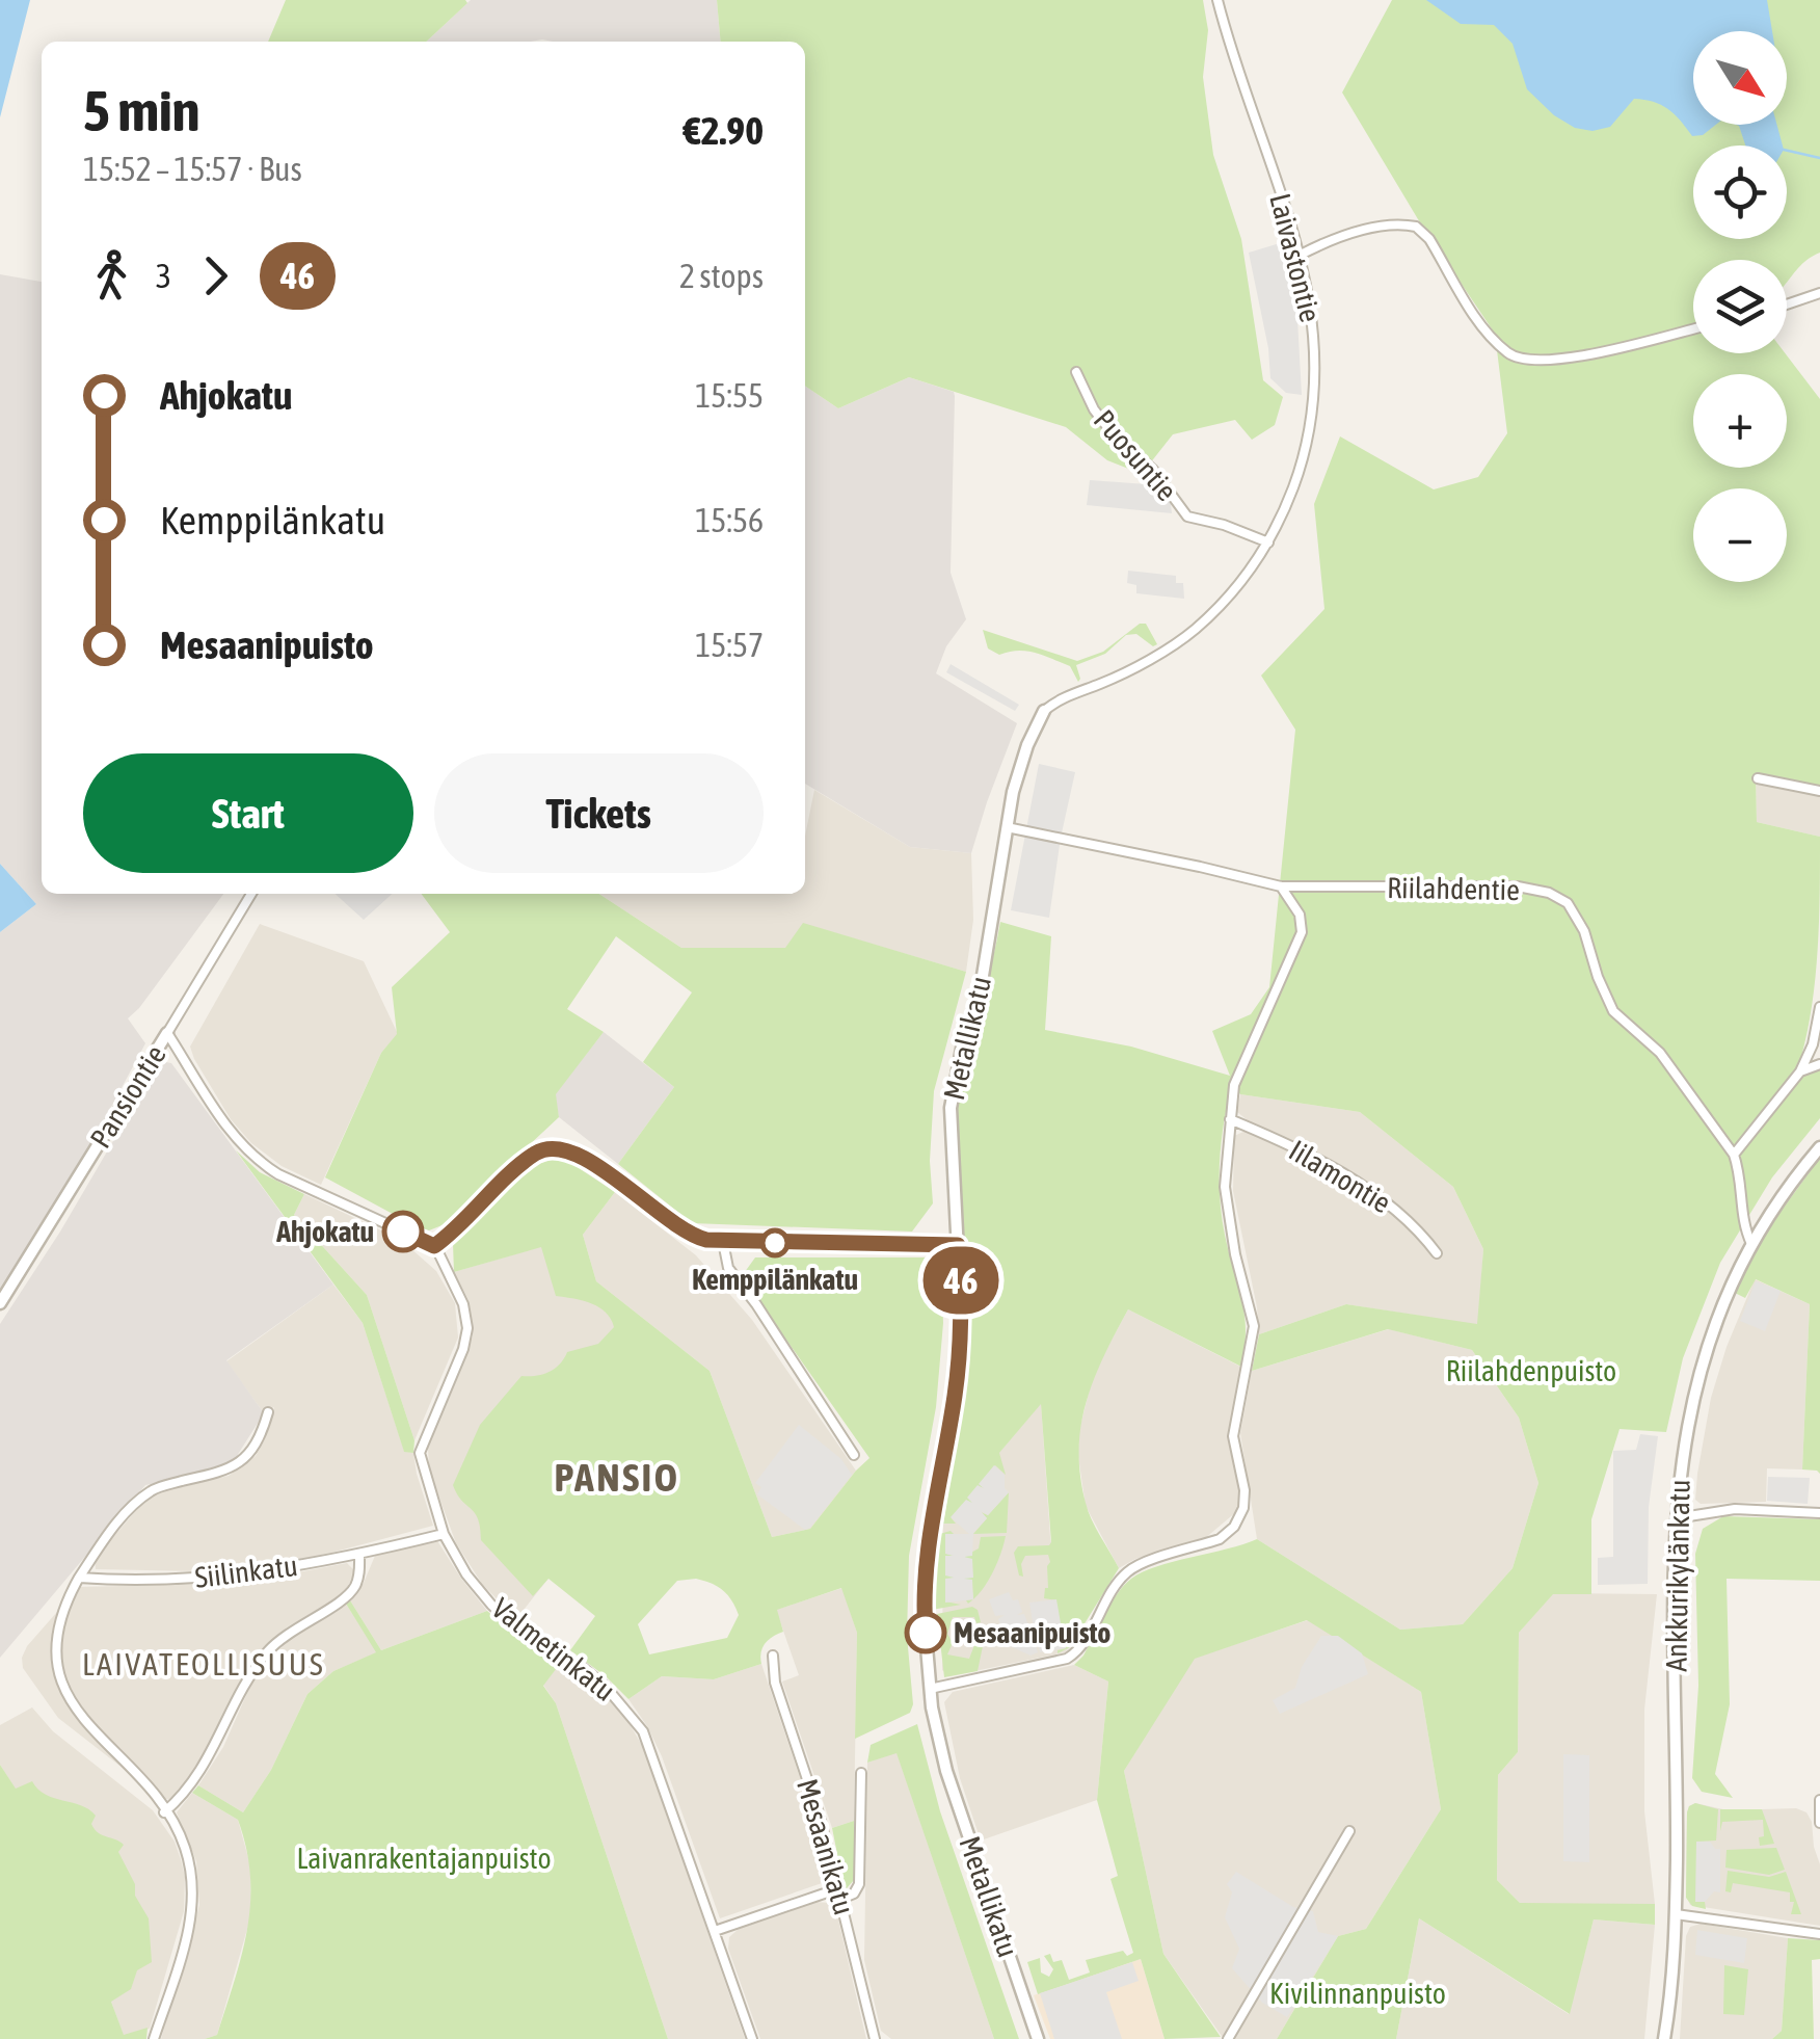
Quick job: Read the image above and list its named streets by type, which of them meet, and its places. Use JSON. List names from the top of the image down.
{
  "streets": {
    "street": [
      "Laivastontie",
      "Puosuntie",
      "Riilahdentie",
      "Metallikatu",
      "Pansiontie",
      "Iilamontie",
      "Siilinkatu",
      "Ankkurikylänkatu",
      "Valmetinkatu",
      "Mesaanikatu"
    ]
  },
  "crossings": [
    ["Laivastontie", "Puosuntie"],
    ["Laivastontie", "Metallikatu"],
    ["Riilahdentie", "Metallikatu"],
    ["Riilahdentie", "Ankkurikylänkatu"],
    ["Siilinkatu", "Valmetinkatu"]
  ],
  "districts": ["PANSIO", "LAIVATEOLLISUUS"],
  "parks": ["Riilahdenpuisto", "Laivanrakentajanpuisto", "Kivilinnanpuisto"],
  "places": ["Ahjokatu", "Kemppilänkatu", "Mesaanipuisto"],
  "lines": ["bus line 46"],
  "north": "bottom right",
  "page": {
    "on_map": "46",
    "map_buttons": ["+", "−"],
    "heading": ["5 min", "15:52 – 15:57 · Bus", "€2.90"],
    "legs": ["3", "46", "2 stops"],
    "list": [
      {
        "name": "Ahjokatu",
        "value": "15:55"
      },
      {
        "name": "Kemppilänkatu",
        "value": "15:56"
      },
      {
        "name": "Mesaanipuisto",
        "value": "15:57"
      }
    ],
    "buttons": ["Start", "Tickets"]
  }
}
